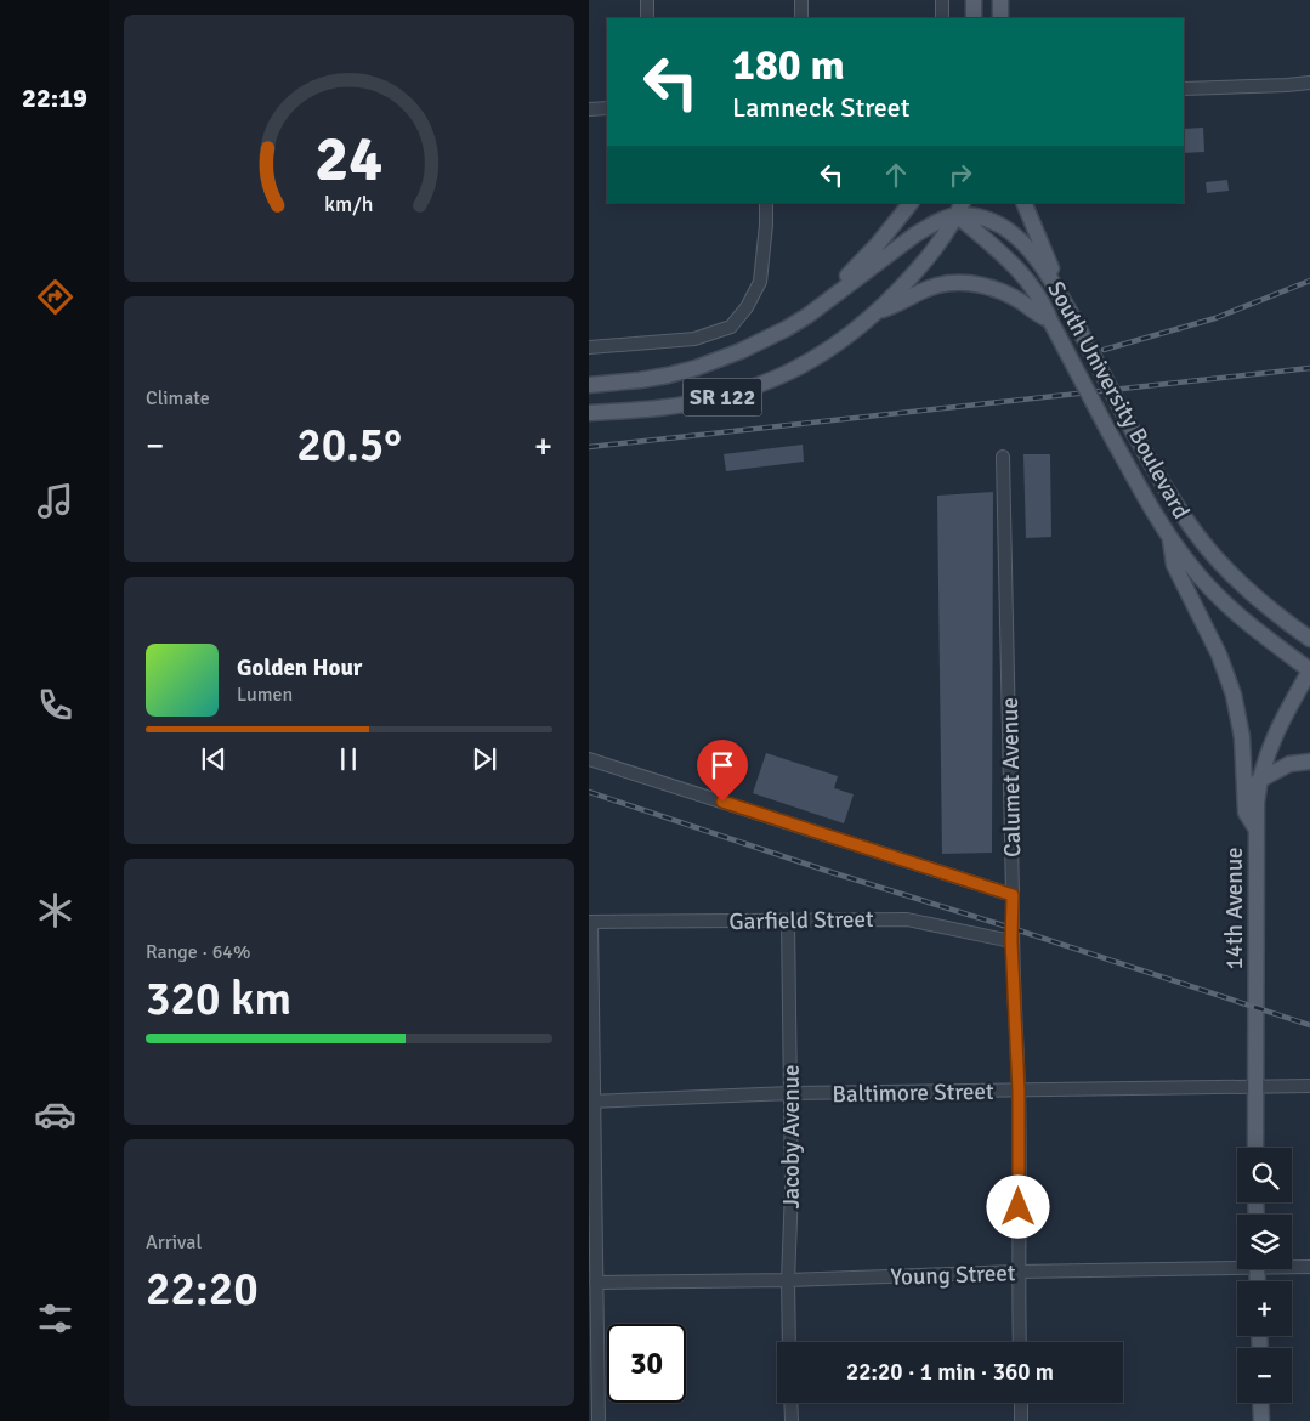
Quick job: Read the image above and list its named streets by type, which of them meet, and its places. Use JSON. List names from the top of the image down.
{
  "streets": {
    "main road": ["SR 122", "South University Boulevard", "14th Avenue"],
    "street": [
      "Calumet Avenue",
      "Garfield Street",
      "Baltimore Street",
      "Jacoby Avenue",
      "Young Street"
    ]
  },
  "crossings": [
    ["SR 122", "South University Boulevard"],
    ["South University Boulevard", "14th Avenue"],
    ["Calumet Avenue", "Garfield Street"],
    ["Calumet Avenue", "Baltimore Street"],
    ["Calumet Avenue", "Young Street"],
    ["14th Avenue", "Baltimore Street"],
    ["Garfield Street", "Jacoby Avenue"],
    ["Baltimore Street", "Jacoby Avenue"],
    ["Jacoby Avenue", "Young Street"]
  ],
  "page": {
    "tabs": "22:19",
    "turn": ["180 m", "Lamneck Street"],
    "tile": [
      "Climate",
      ["Range · 64%", "320 km"],
      ["Arrival", "22:20"]
    ],
    "heat": ["−", "20.5°", "+"],
    "song": ["Golden Hour", "Lumen"],
    "map_buttons": ["+", "−"],
    "limit": "30",
    "trip": "22:20 · 1 min · 360 m",
    "gauge": ["24", "km/h"]
  }
}
